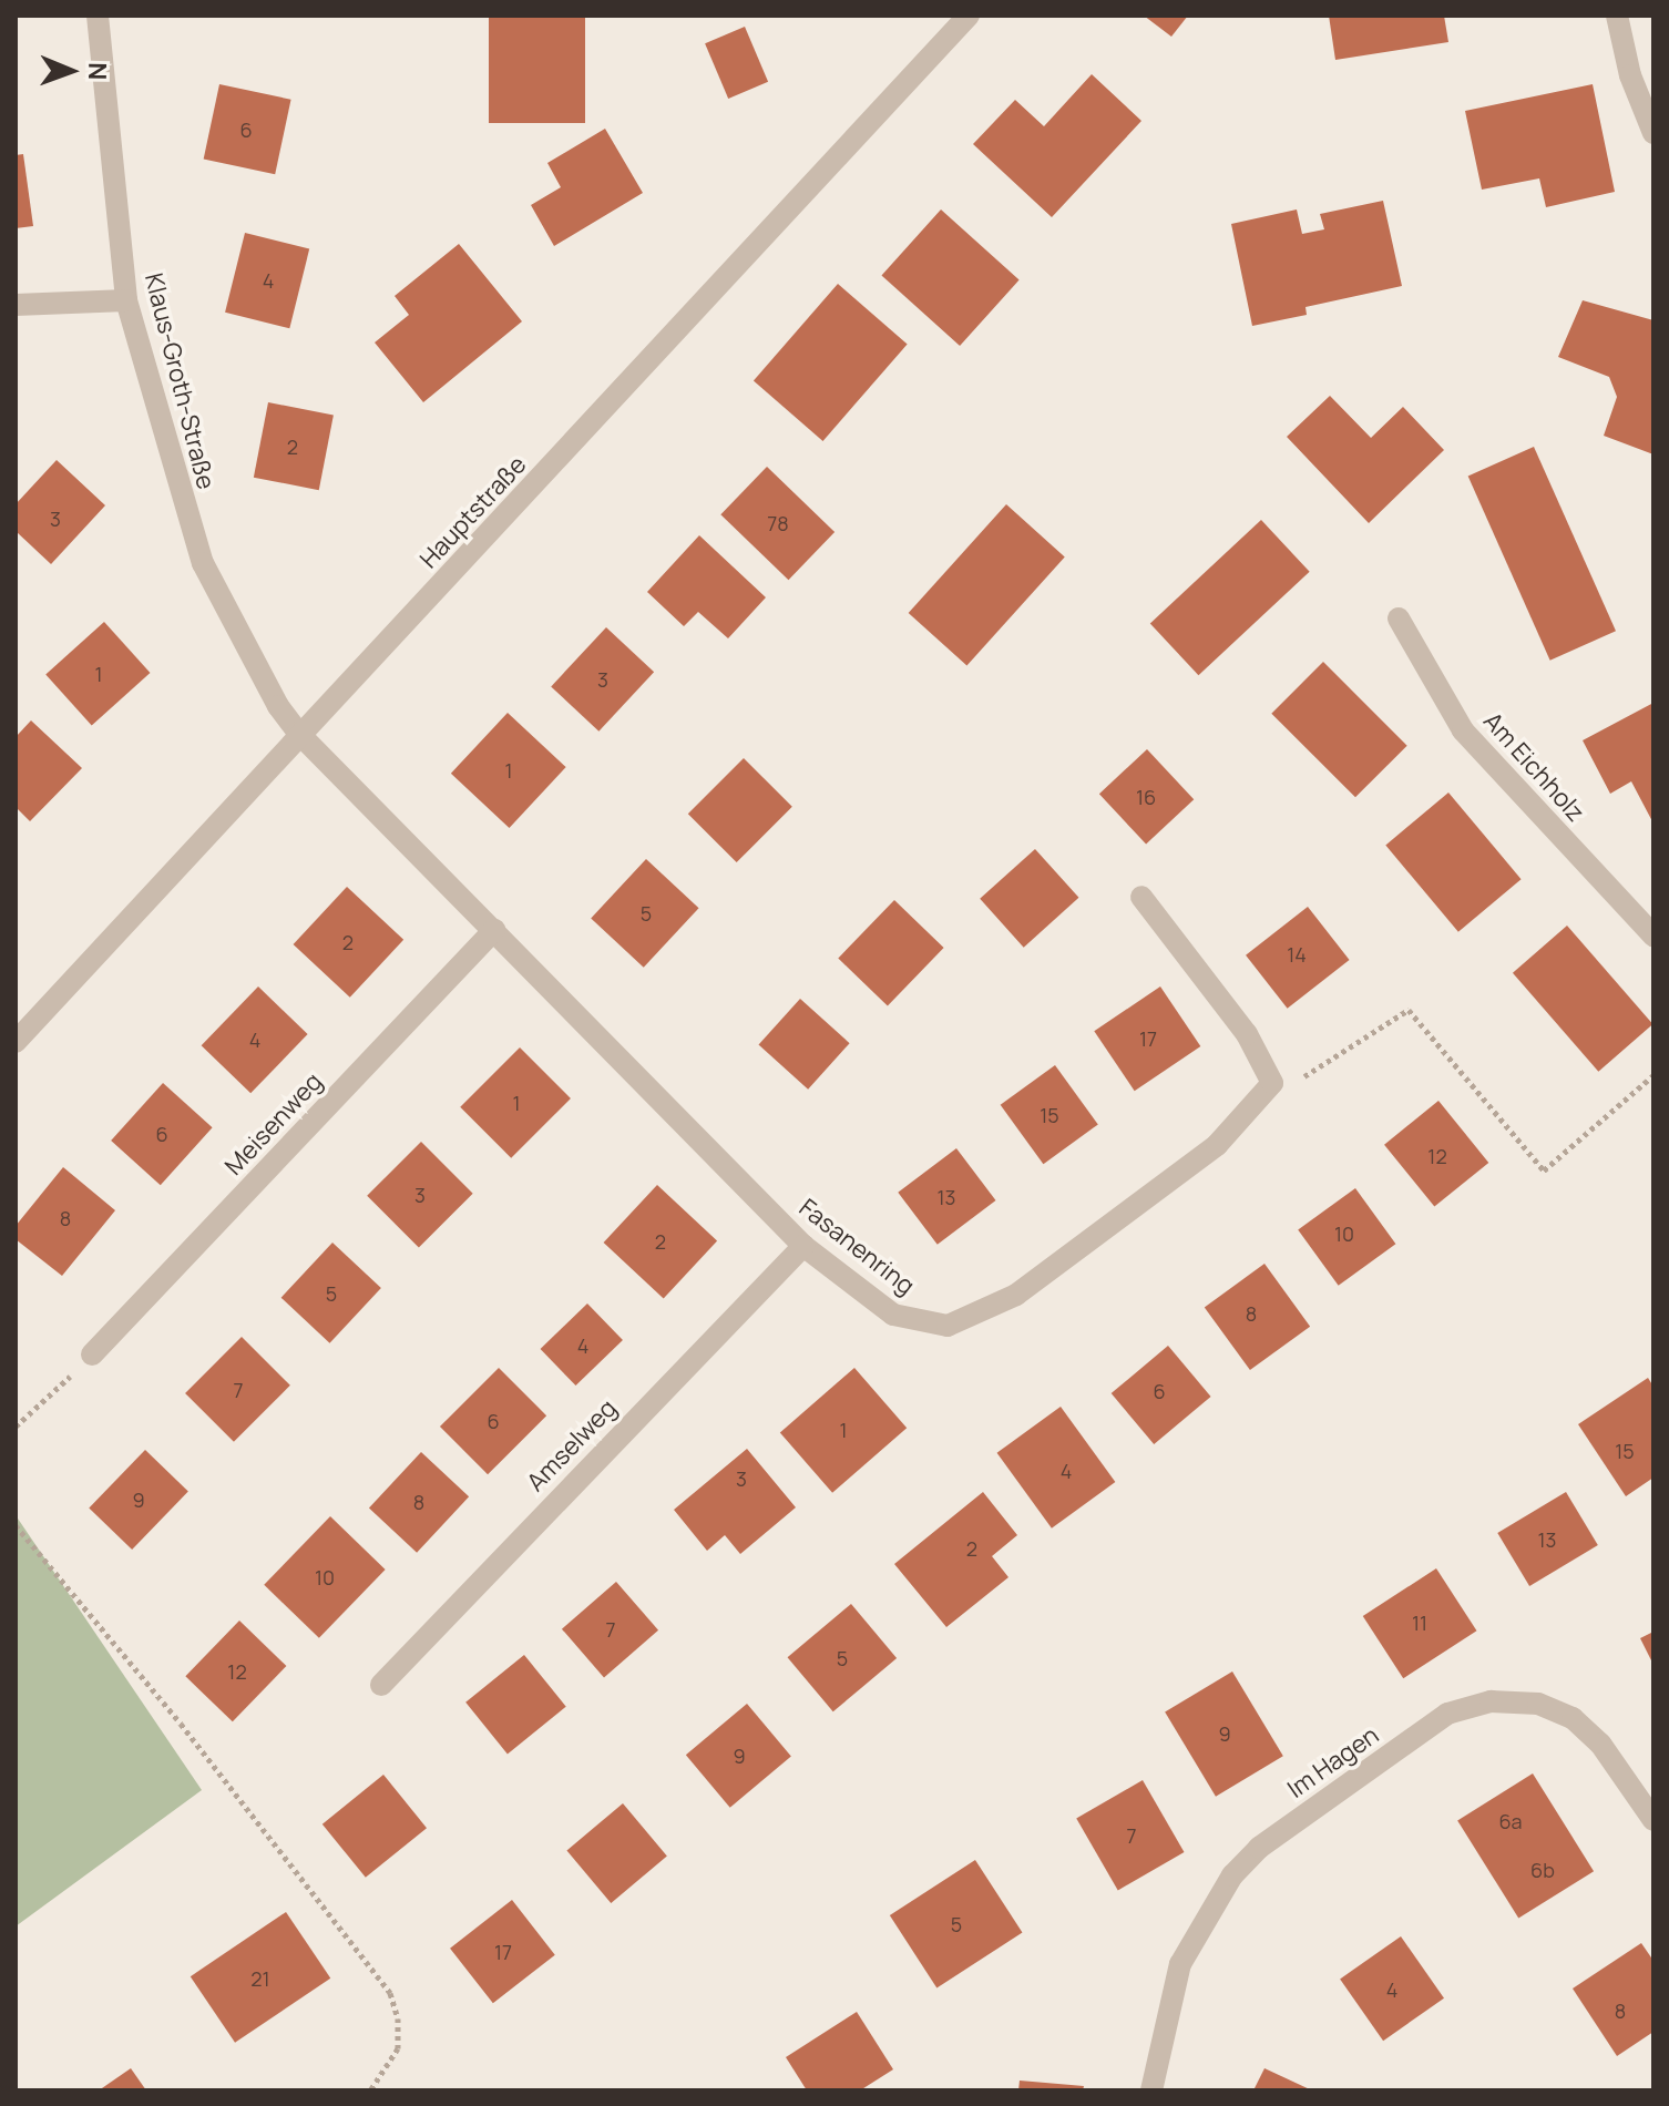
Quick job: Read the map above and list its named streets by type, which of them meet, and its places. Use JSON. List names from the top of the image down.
{
  "streets": {
    "street": [
      "Klaus-Groth-Straße",
      "Hauptstraße",
      "Am Eichholz",
      "Meisenweg",
      "Fasanenring",
      "Amselweg",
      "Im Hagen"
    ]
  },
  "crossings": [
    ["Klaus-Groth-Straße", "Hauptstraße"],
    ["Klaus-Groth-Straße", "Fasanenring"],
    ["Hauptstraße", "Fasanenring"],
    ["Meisenweg", "Fasanenring"],
    ["Fasanenring", "Amselweg"]
  ],
  "house_numbers": [
    "6",
    "4",
    "2",
    "3",
    "78",
    "1",
    "3",
    "1",
    "16",
    "5",
    "2",
    "14",
    "17",
    "4",
    "1",
    "15",
    "6",
    "12",
    "3",
    "13",
    "8",
    "10",
    "2",
    "5",
    "8",
    "4",
    "7",
    "6",
    "6",
    "1",
    "15",
    "4",
    "3",
    "9",
    "8",
    "13",
    "2",
    "10",
    "11",
    "7",
    "5",
    "12",
    "9",
    "9",
    "6a",
    "7",
    "6b",
    "5",
    "17",
    "21",
    "4",
    "8"
  ],
  "north": "right"
}
